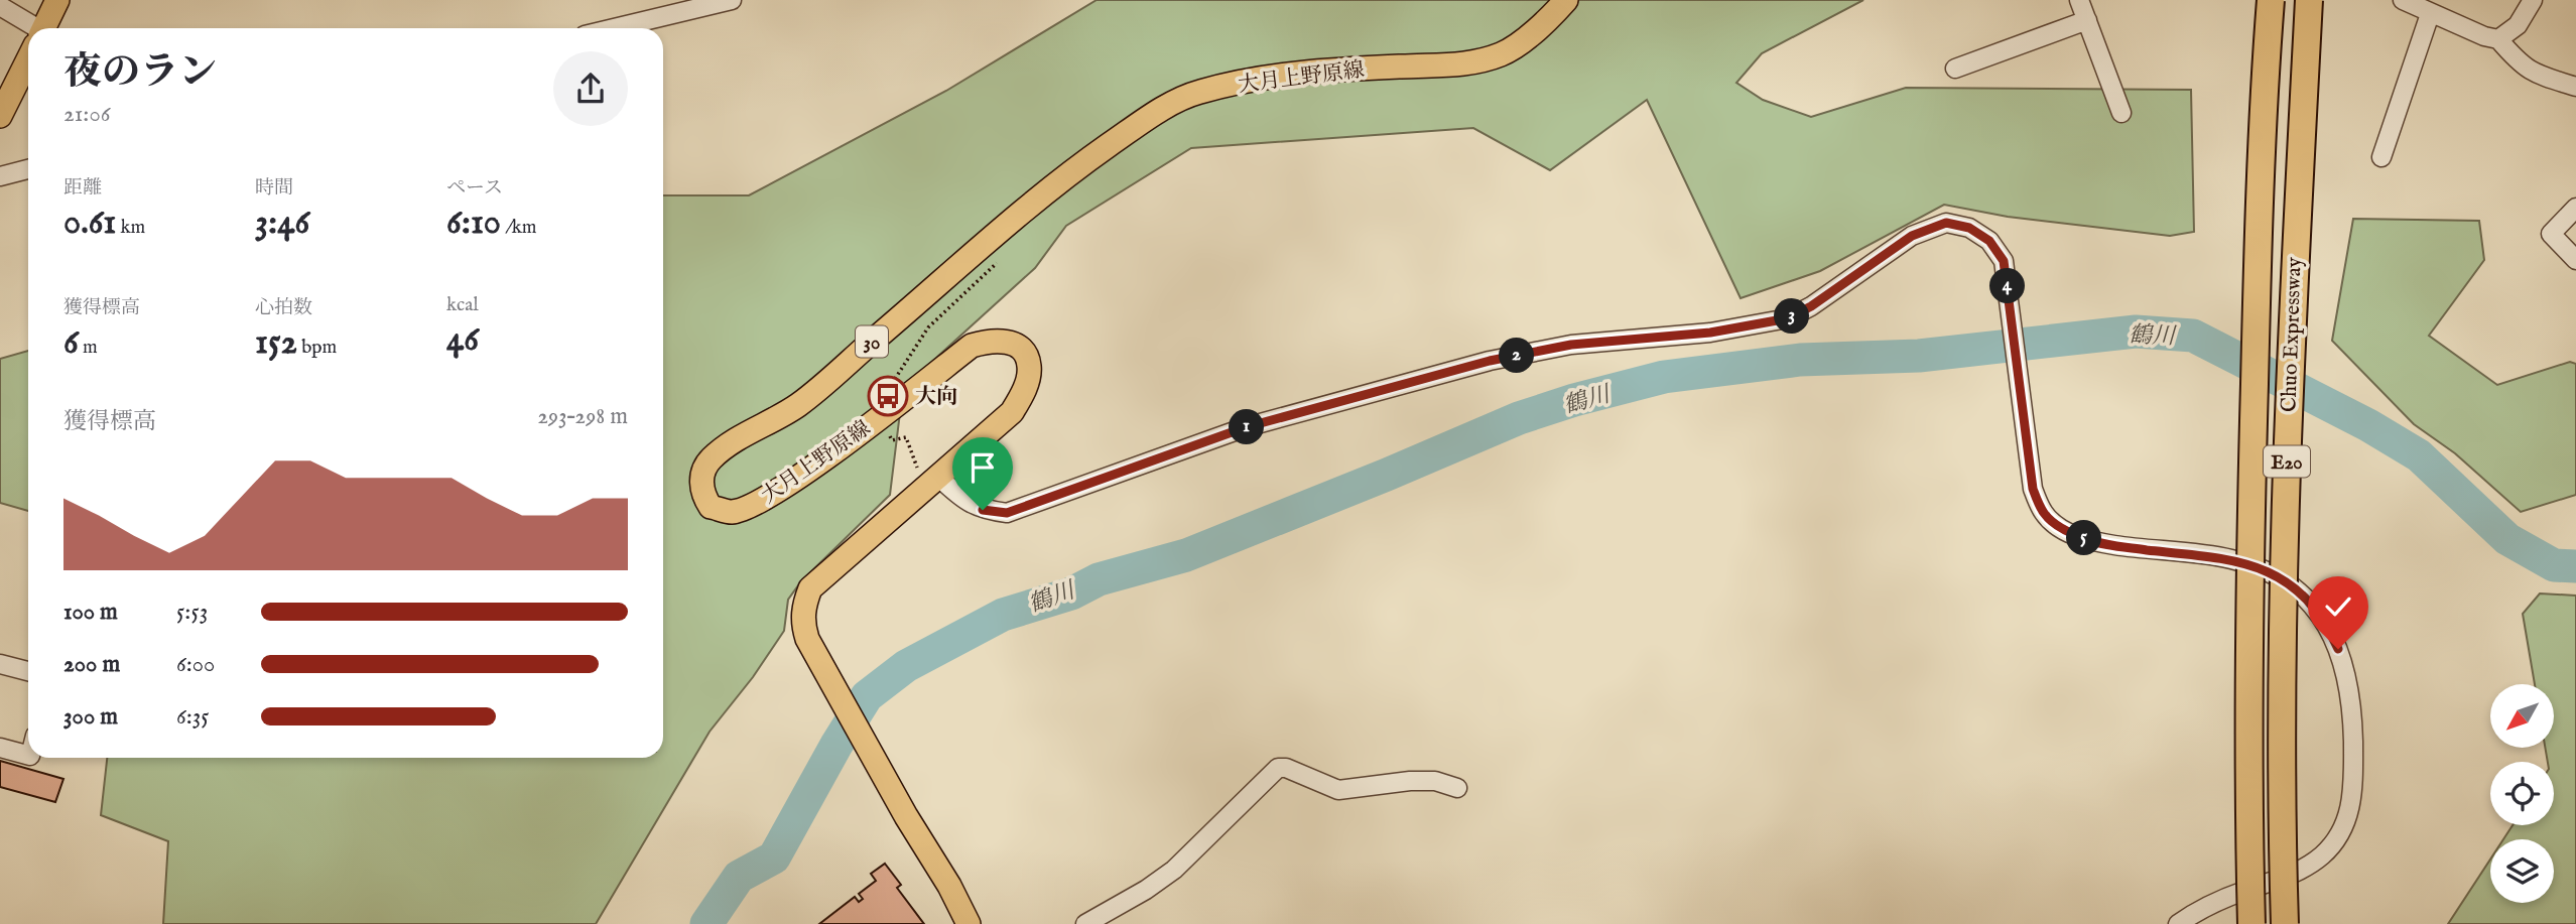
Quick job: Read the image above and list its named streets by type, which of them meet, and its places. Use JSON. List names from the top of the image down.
{
  "streets": {
    "highway": ["Chuo Expressway", "E20"],
    "main road": ["大月上野原線", "30"]
  },
  "water": ["鶴川"],
  "places": {
    "bus stop": ["大向"]
  },
  "north": "bottom left",
  "page": {
    "heading": ["夜のラン", "21:06"],
    "stats": [
      ["距離", "0.61 km"],
      ["時間", "3:46"],
      ["ペース", "6:10 /km"],
      ["獲得標高", "6 m"],
      ["心拍数", "152 bpm"],
      ["kcal", "46"]
    ],
    "pins": [
      "4",
      "3",
      "2",
      "1",
      "5"
    ],
    "chart": ["獲得標高", "293–298 m"],
    "list": [
      {
        "name": "100 m",
        "note": "5:53"
      },
      {
        "name": "200 m",
        "note": "6:00"
      },
      {
        "name": "300 m",
        "note": "6:35"
      }
    ]
  }
}
